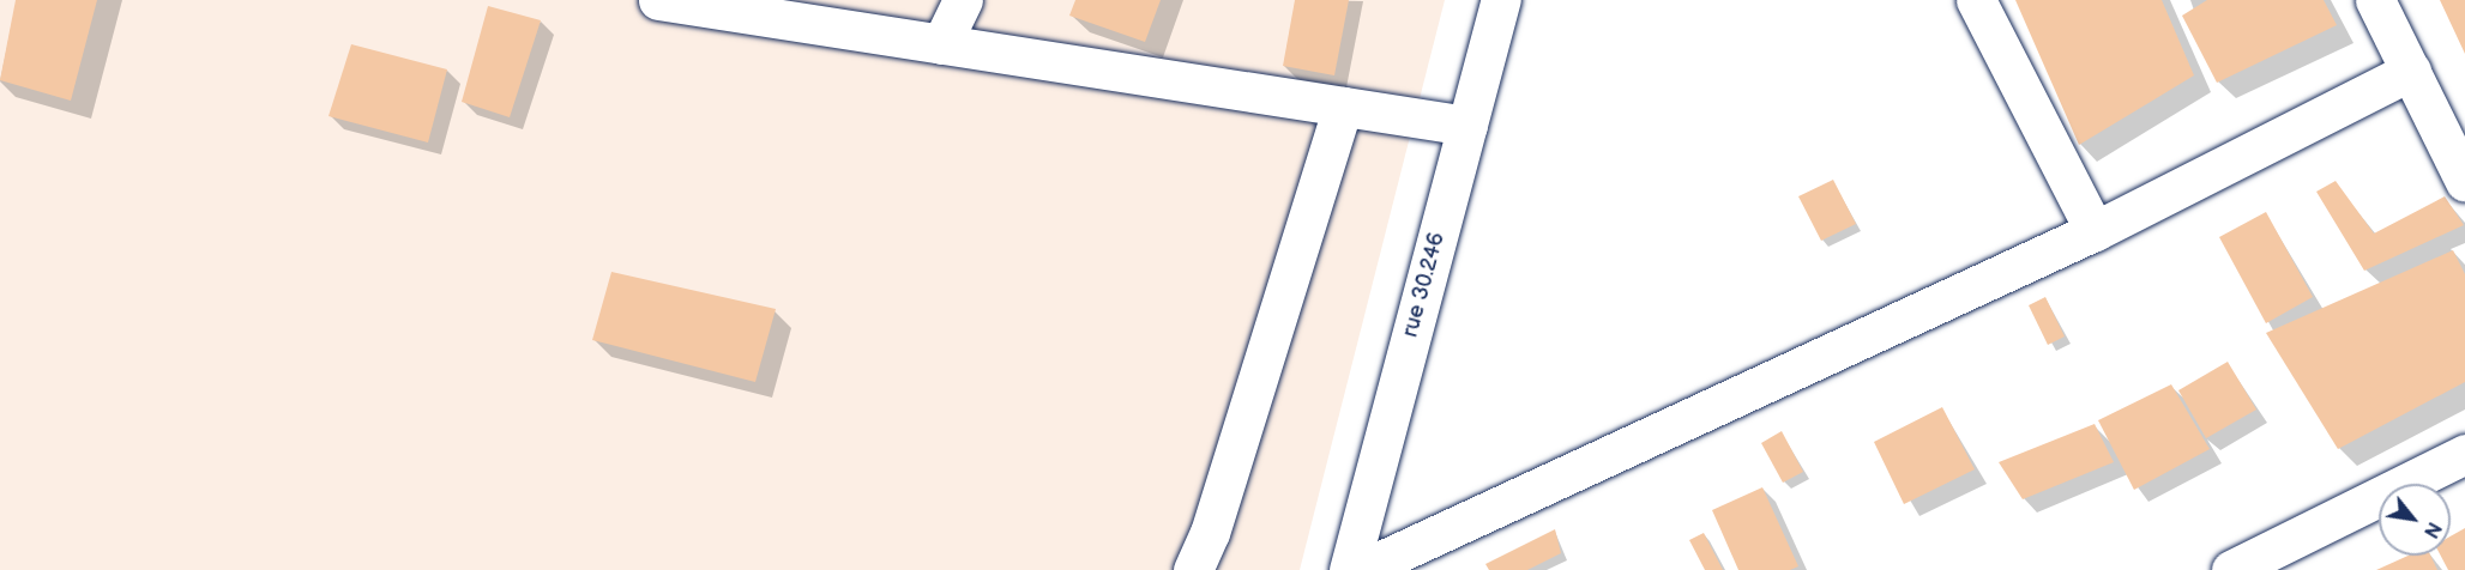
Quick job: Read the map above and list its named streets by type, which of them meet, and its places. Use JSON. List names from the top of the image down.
{
  "streets": {
    "street": ["rue 30.246"]
  },
  "north": "bottom right"
}
